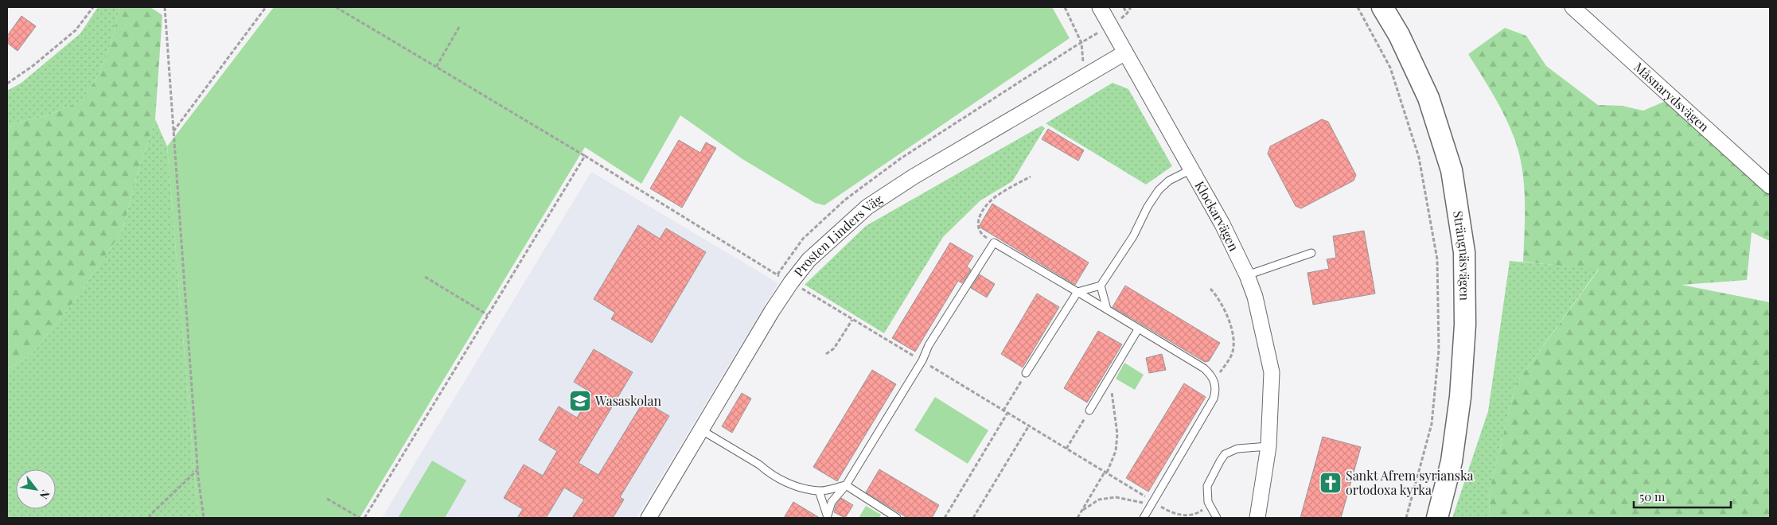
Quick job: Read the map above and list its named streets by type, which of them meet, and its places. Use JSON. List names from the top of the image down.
{
  "streets": {
    "main road": ["Strängnäsvägen"],
    "street": ["Måsnarydsvägen", "Klockarvägen", "Prosten Linders Väg"]
  },
  "crossings": [
    ["Klockarvägen", "Prosten Linders Väg"]
  ],
  "places": {
    "school or university": ["Wasaskolan"],
    "church": ["Sankt Afrem syrianska ortodoxa kyrka"]
  },
  "scale_bar": "50 m",
  "north": "bottom right"
}
